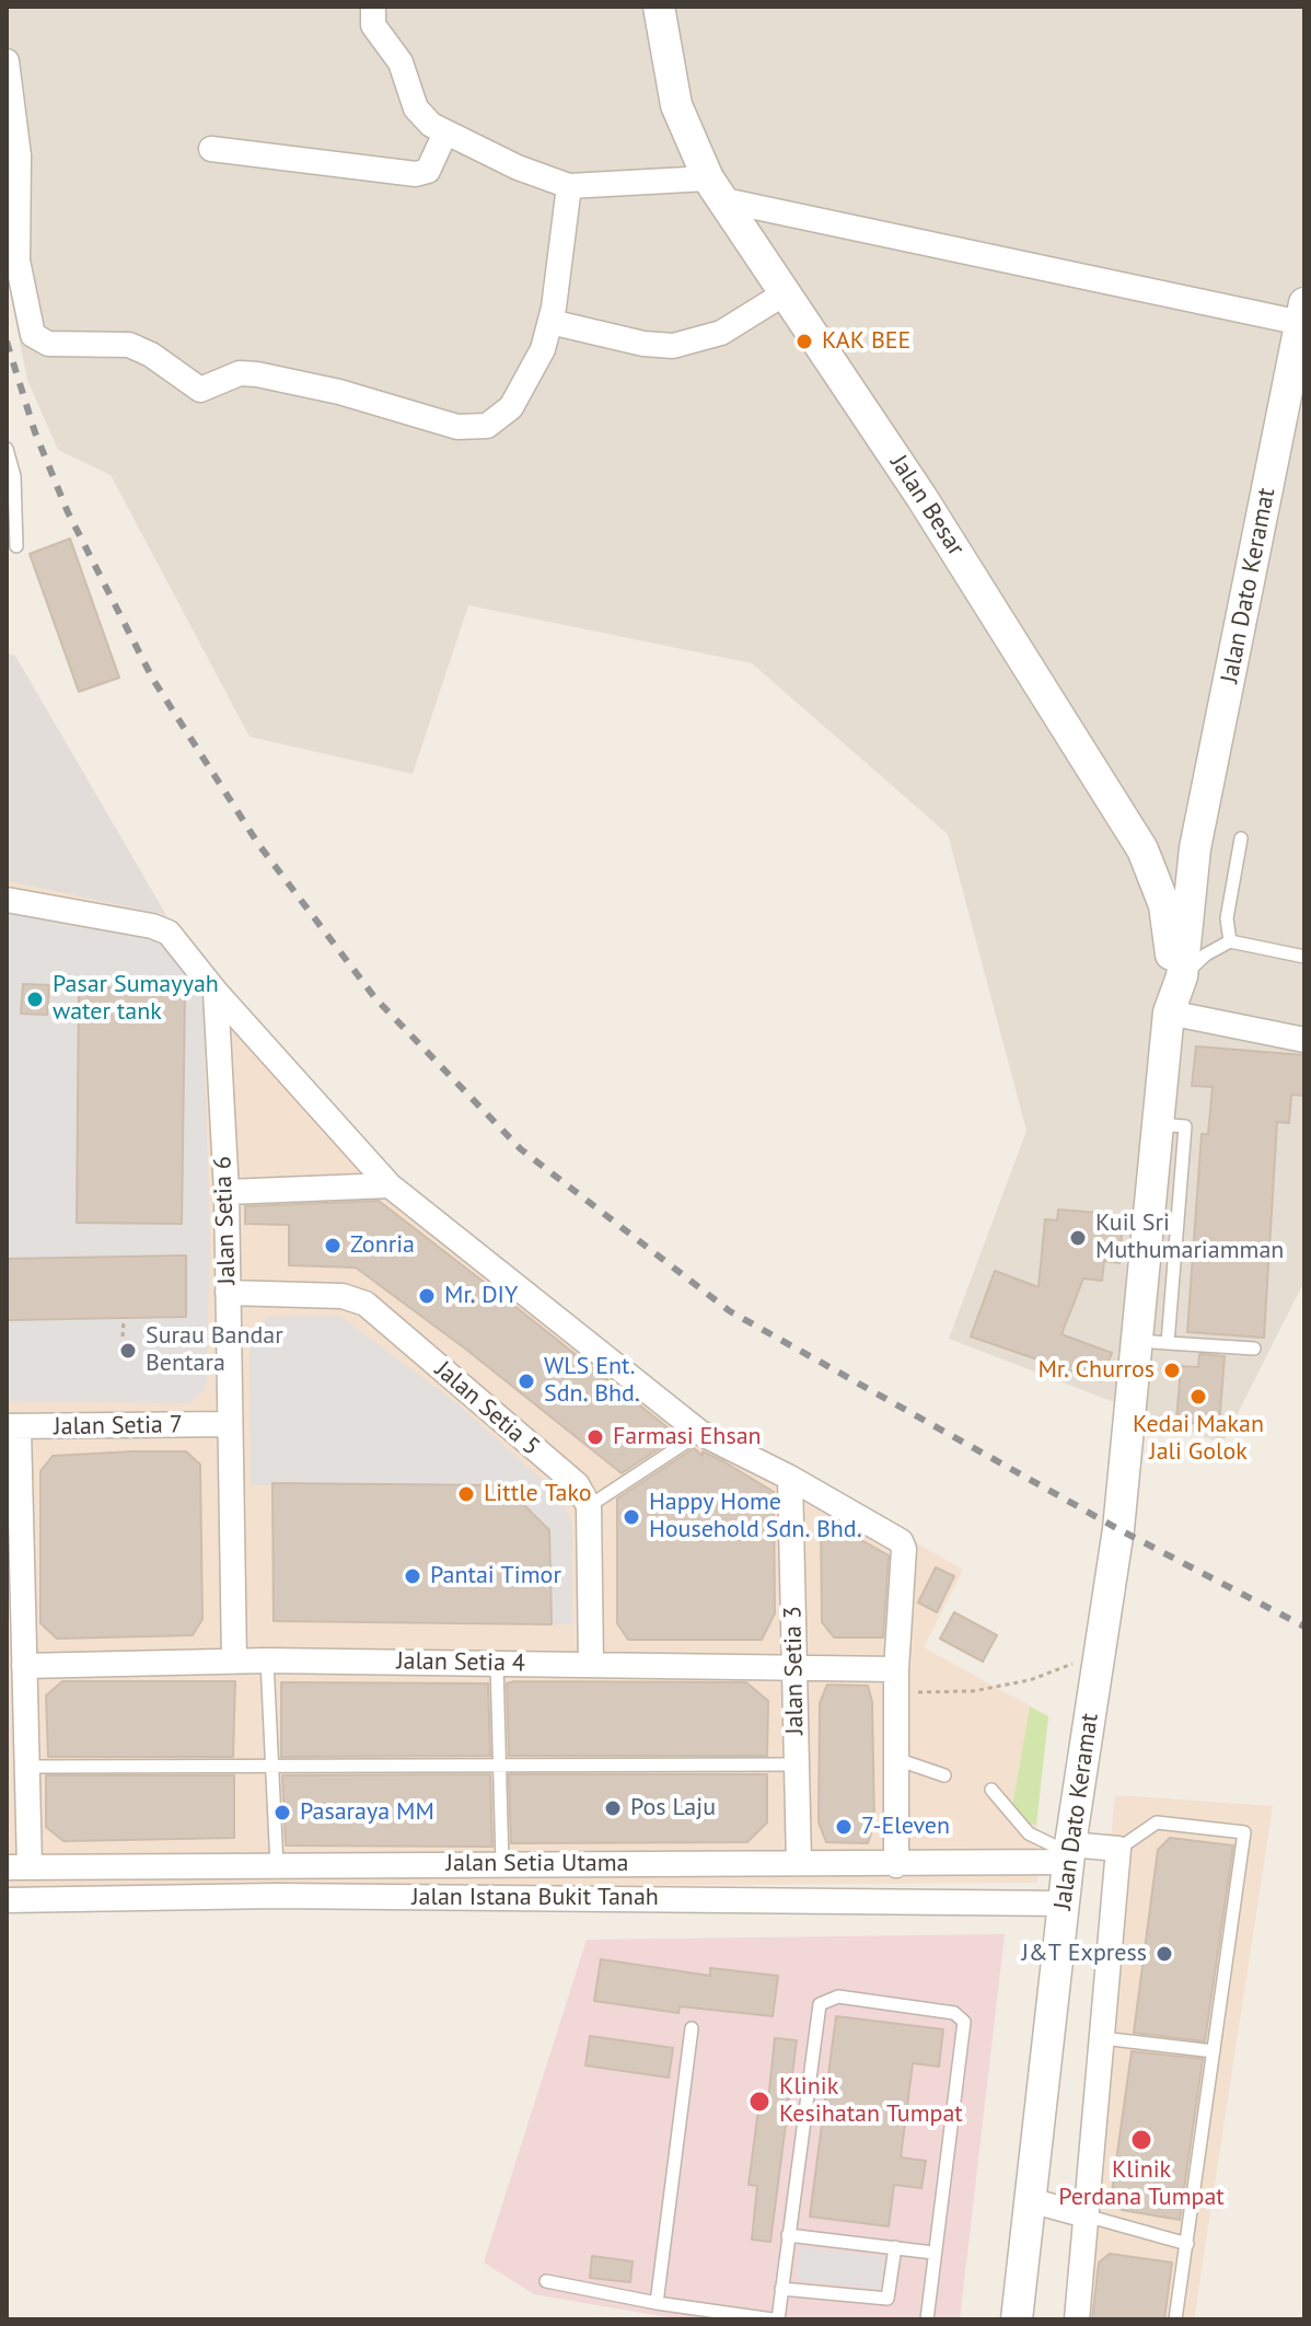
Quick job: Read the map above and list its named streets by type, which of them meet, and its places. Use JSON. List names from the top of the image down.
{
  "streets": {
    "street": [
      "Jalan Besar",
      "Jalan Dato Keramat",
      "Jalan Setia 6",
      "Jalan Setia 5",
      "Jalan Setia 7",
      "Jalan Setia 4",
      "Jalan Setia 3",
      "Jalan Setia Utama",
      "Jalan Istana Bukit Tanah"
    ]
  },
  "crossings": [
    ["Jalan Besar", "Jalan Dato Keramat"],
    ["Jalan Dato Keramat", "Jalan Setia Utama"],
    ["Jalan Dato Keramat", "Jalan Istana Bukit Tanah"],
    ["Jalan Setia 6", "Jalan Setia 5"],
    ["Jalan Setia 6", "Jalan Setia 7"],
    ["Jalan Setia 6", "Jalan Setia 4"],
    ["Jalan Setia 4", "Jalan Setia 3"],
    ["Jalan Setia 3", "Jalan Setia Utama"]
  ],
  "places": [
    "KAK BEE",
    "Pasar Sumayyah water tank",
    "Kuil Sri Muthumariamman",
    "Zonria",
    "Mr. DIY",
    "Surau Bandar Bentara",
    "Mr. Churros",
    "WLS Ent. Sdn. Bhd.",
    "Kedai Makan Jali Golok",
    "Farmasi Ehsan",
    "Little Tako",
    "Happy Home Household Sdn. Bhd.",
    "Pantai Timor",
    "Pos Laju",
    "Pasaraya MM",
    "7-Eleven",
    "J&T Express",
    "Klinik Kesihatan Tumpat",
    "Klinik Perdana Tumpat"
  ]
}
